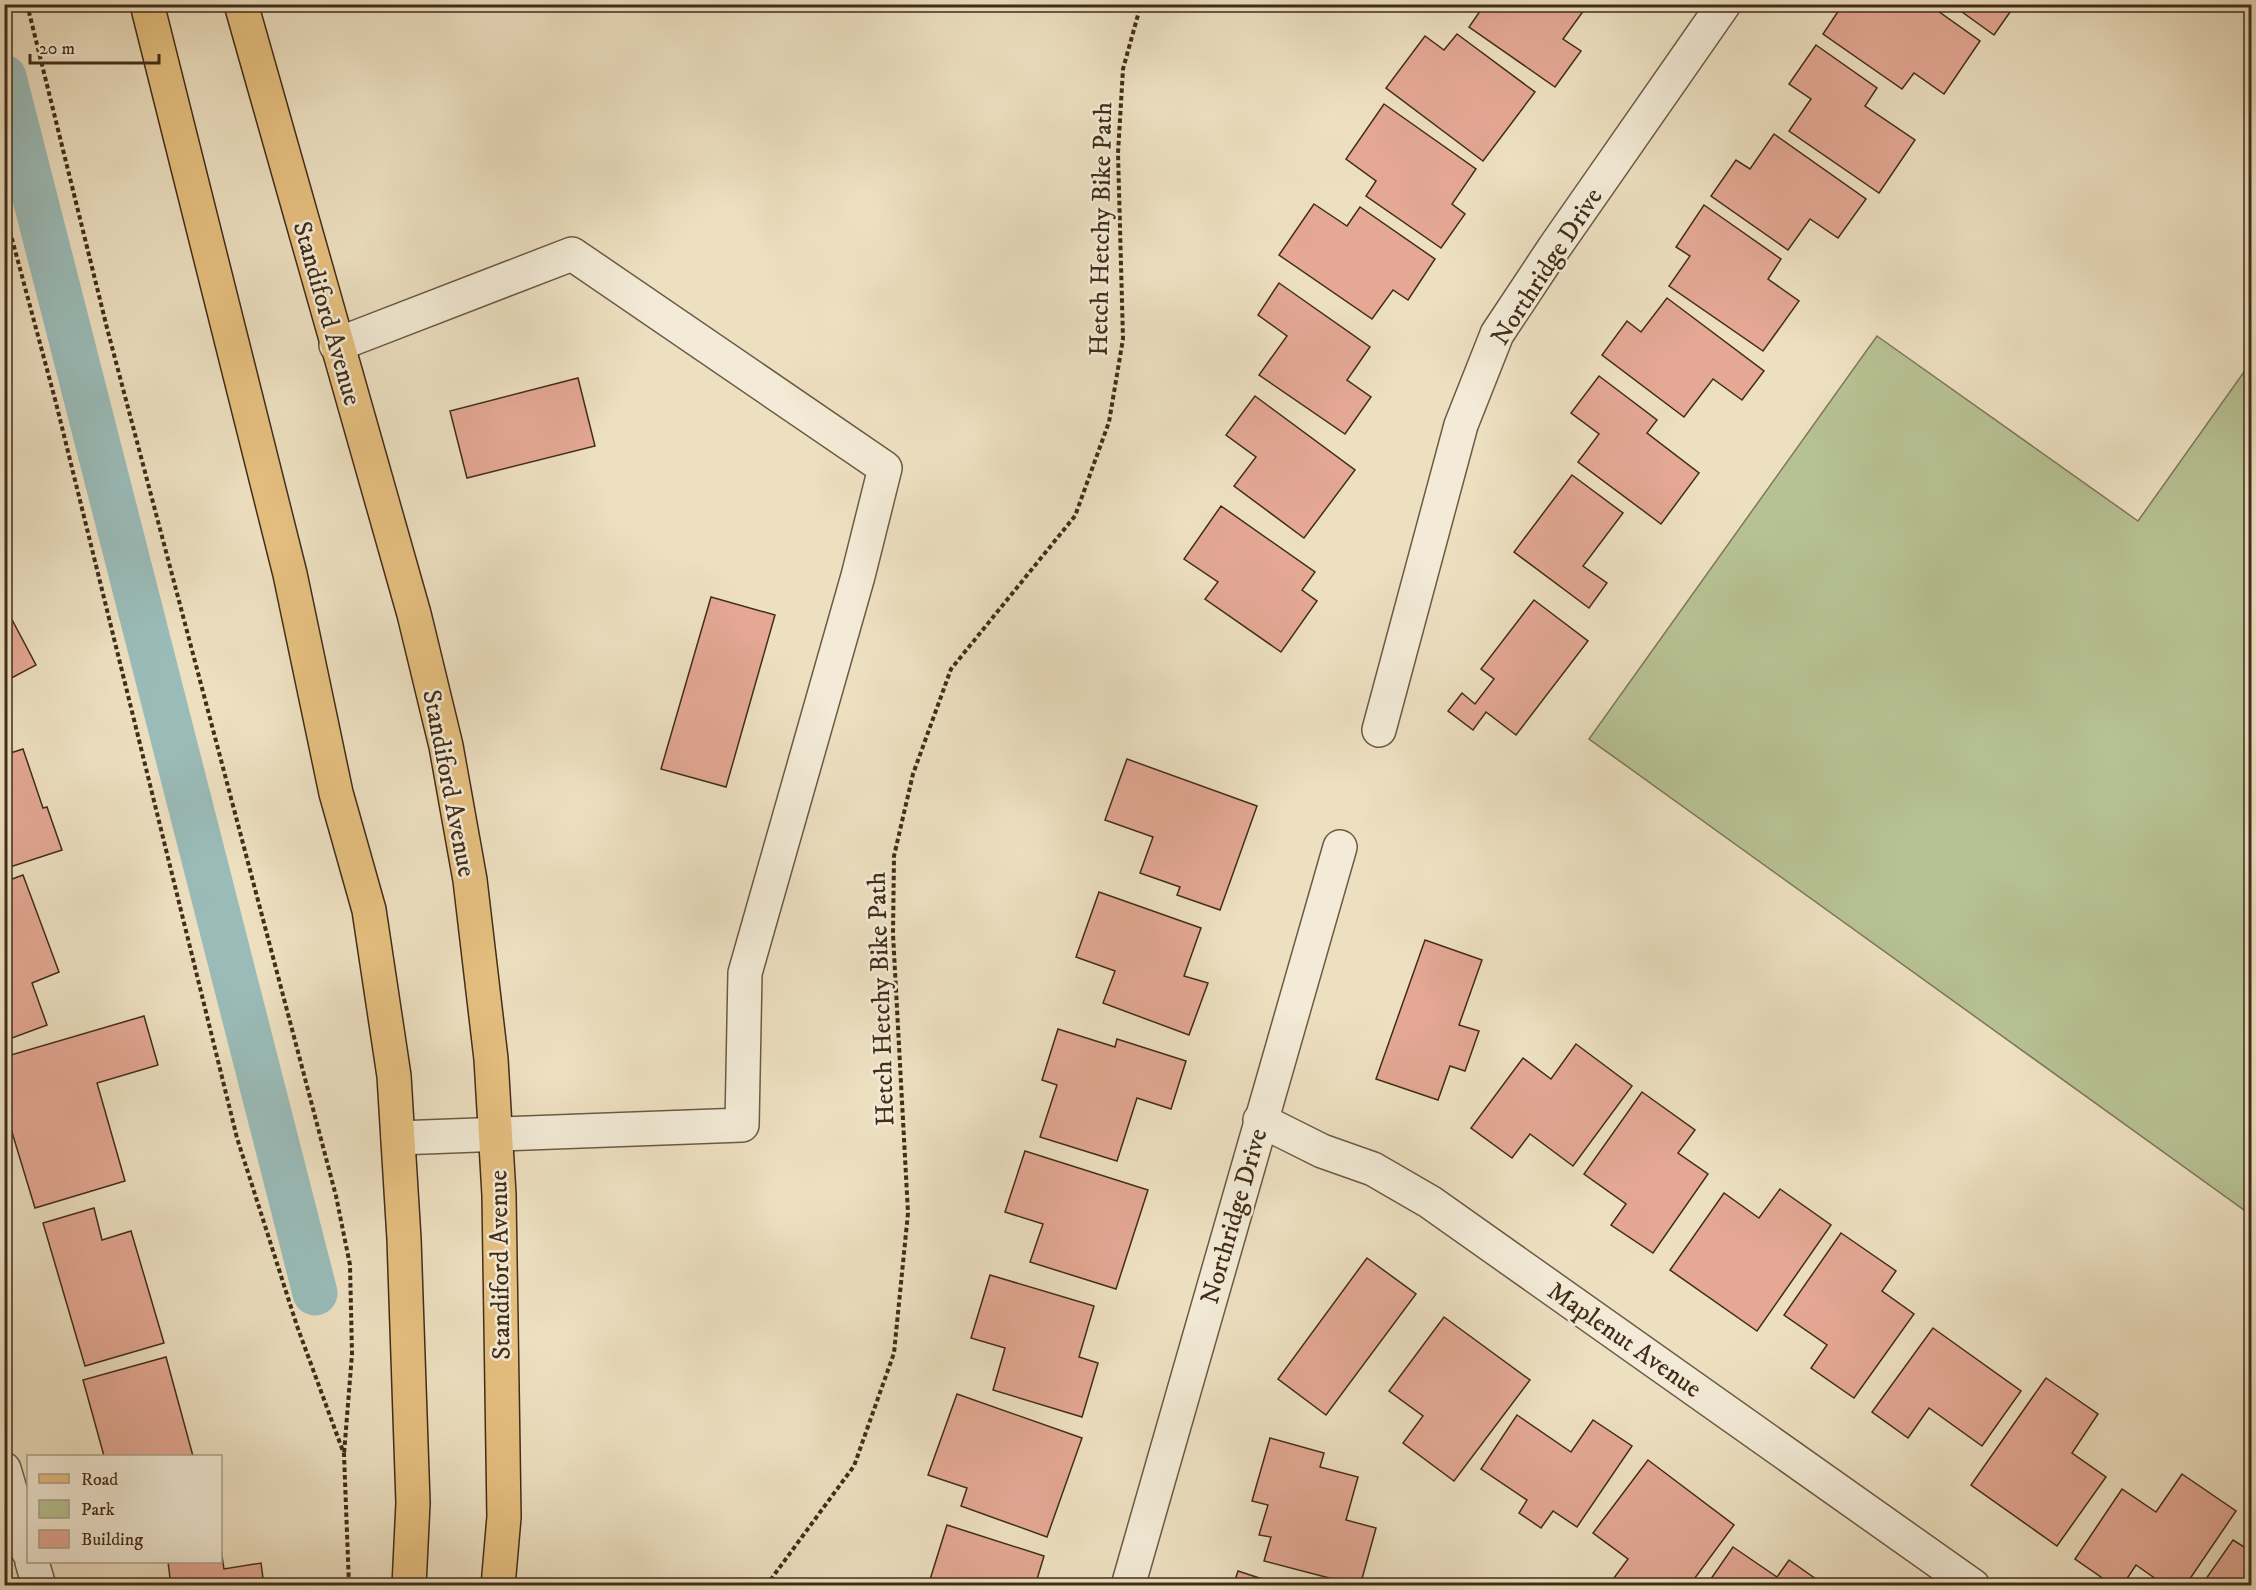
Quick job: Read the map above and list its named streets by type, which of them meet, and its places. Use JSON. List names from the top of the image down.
{
  "streets": {
    "main road": ["Standiford Avenue"],
    "street": ["Northridge Drive", "Maplenut Avenue"],
    "path": ["Hetch Hetchy Bike Path"]
  },
  "crossings": [
    ["Northridge Drive", "Maplenut Avenue"]
  ],
  "legend": ["Road", "Park", "Building"],
  "scale_bar": "20 m"
}
